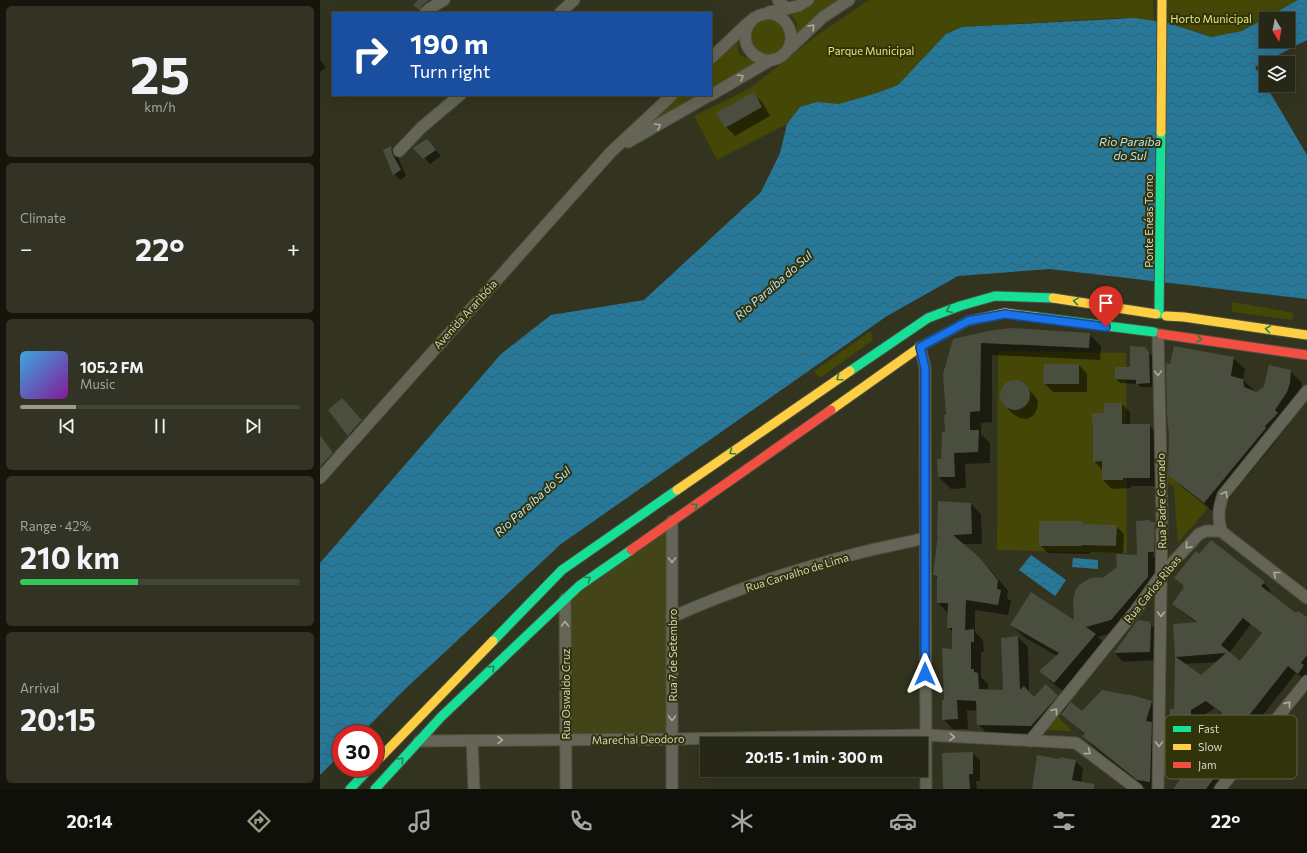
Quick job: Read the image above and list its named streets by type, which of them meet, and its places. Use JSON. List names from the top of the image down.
{
  "streets": {
    "main road": ["Ponte Enéas Torno"],
    "street": [
      "Avenida Araribóia",
      "Rua Padre Conrado",
      "Rua Carvalho de Lima",
      "Rua Carlos Ribas",
      "Rua 7 de Setembro",
      "Rua Oswaldo Cruz",
      "Marechal Deodoro"
    ]
  },
  "crossings": [
    ["Ponte Enéas Torno", "Rua Padre Conrado"],
    ["Rua Padre Conrado", "Rua Carlos Ribas"],
    ["Rua Carvalho de Lima", "Rua 7 de Setembro"],
    ["Rua Carlos Ribas", "Marechal Deodoro"],
    ["Rua 7 de Setembro", "Marechal Deodoro"],
    ["Rua Oswaldo Cruz", "Marechal Deodoro"]
  ],
  "one_way": [
    "Rua Padre Conrado",
    "Rua 7 de Setembro",
    "Rua Oswaldo Cruz",
    "Marechal Deodoro"
  ],
  "water": ["Rio Paraíba do Sul"],
  "parks": ["Horto Municipal", "Parque Municipal"],
  "legend": ["Fast", "Slow", "Jam"],
  "north": "bottom",
  "page": {
    "tile": [
      ["25", "km/h"],
      "Climate",
      ["Range · 42%", "210 km"],
      ["Arrival", "20:15"]
    ],
    "turn": ["190 m", "Turn right"],
    "heat": ["−", "22°", "+"],
    "song": ["105.2 FM", "Music"],
    "limit": "30",
    "trip": "20:15 · 1 min · 300 m",
    "tabs": ["20:14", "22°"]
  }
}
